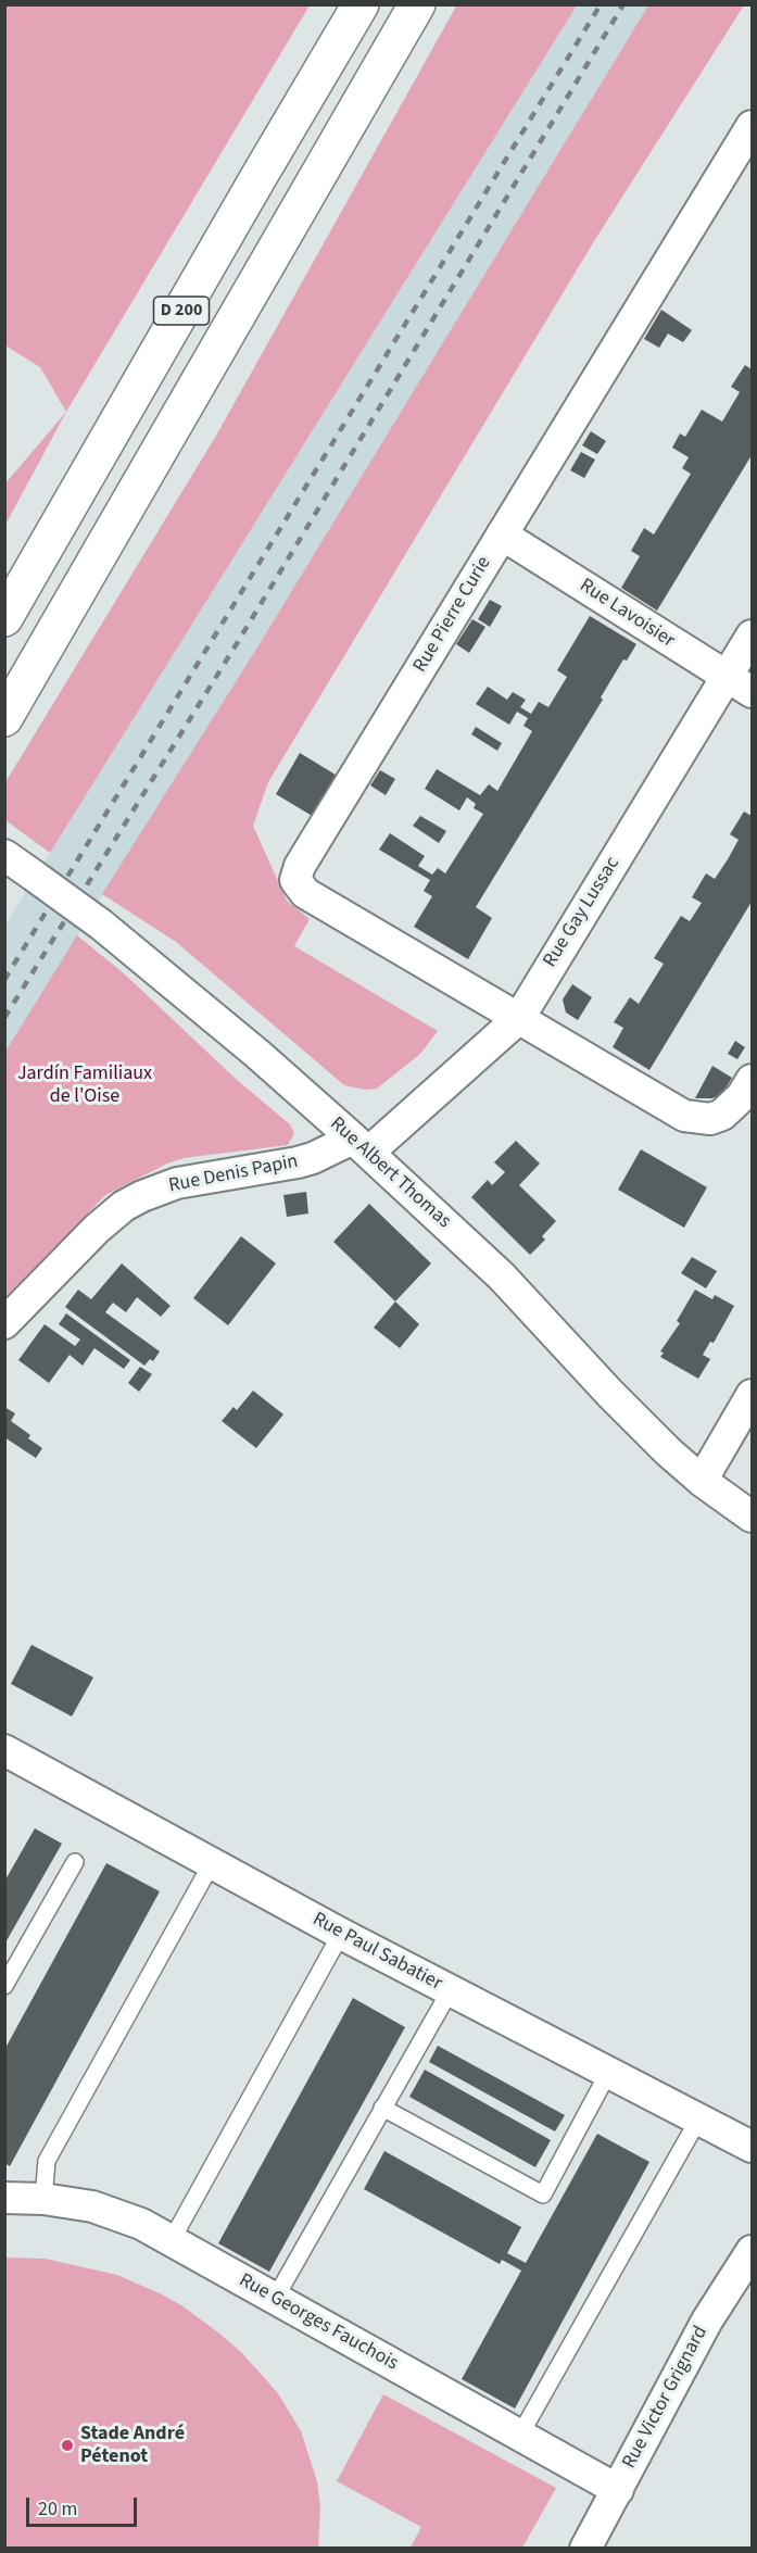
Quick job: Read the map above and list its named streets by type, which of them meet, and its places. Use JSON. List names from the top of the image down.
{
  "streets": {
    "highway": ["D 200"],
    "street": [
      "Rue Lavoisier",
      "Rue Pierre Curie",
      "Rue Gay Lussac",
      "Rue Albert Thomas",
      "Rue Denis Papin",
      "Rue Paul Sabatier",
      "Rue Georges Fauchois",
      "Rue Victor Grignard"
    ]
  },
  "crossings": [
    ["Rue Lavoisier", "Rue Pierre Curie"],
    ["Rue Lavoisier", "Rue Gay Lussac"],
    ["Rue Pierre Curie", "Rue Gay Lussac"],
    ["Rue Gay Lussac", "Rue Albert Thomas"],
    ["Rue Gay Lussac", "Rue Denis Papin"],
    ["Rue Albert Thomas", "Rue Denis Papin"],
    ["Rue Georges Fauchois", "Rue Victor Grignard"]
  ],
  "parks": ["Jardín Familiaux de l'Oise"],
  "places": ["Stade André Pétenot"],
  "scale_bar": "20 m"
}
